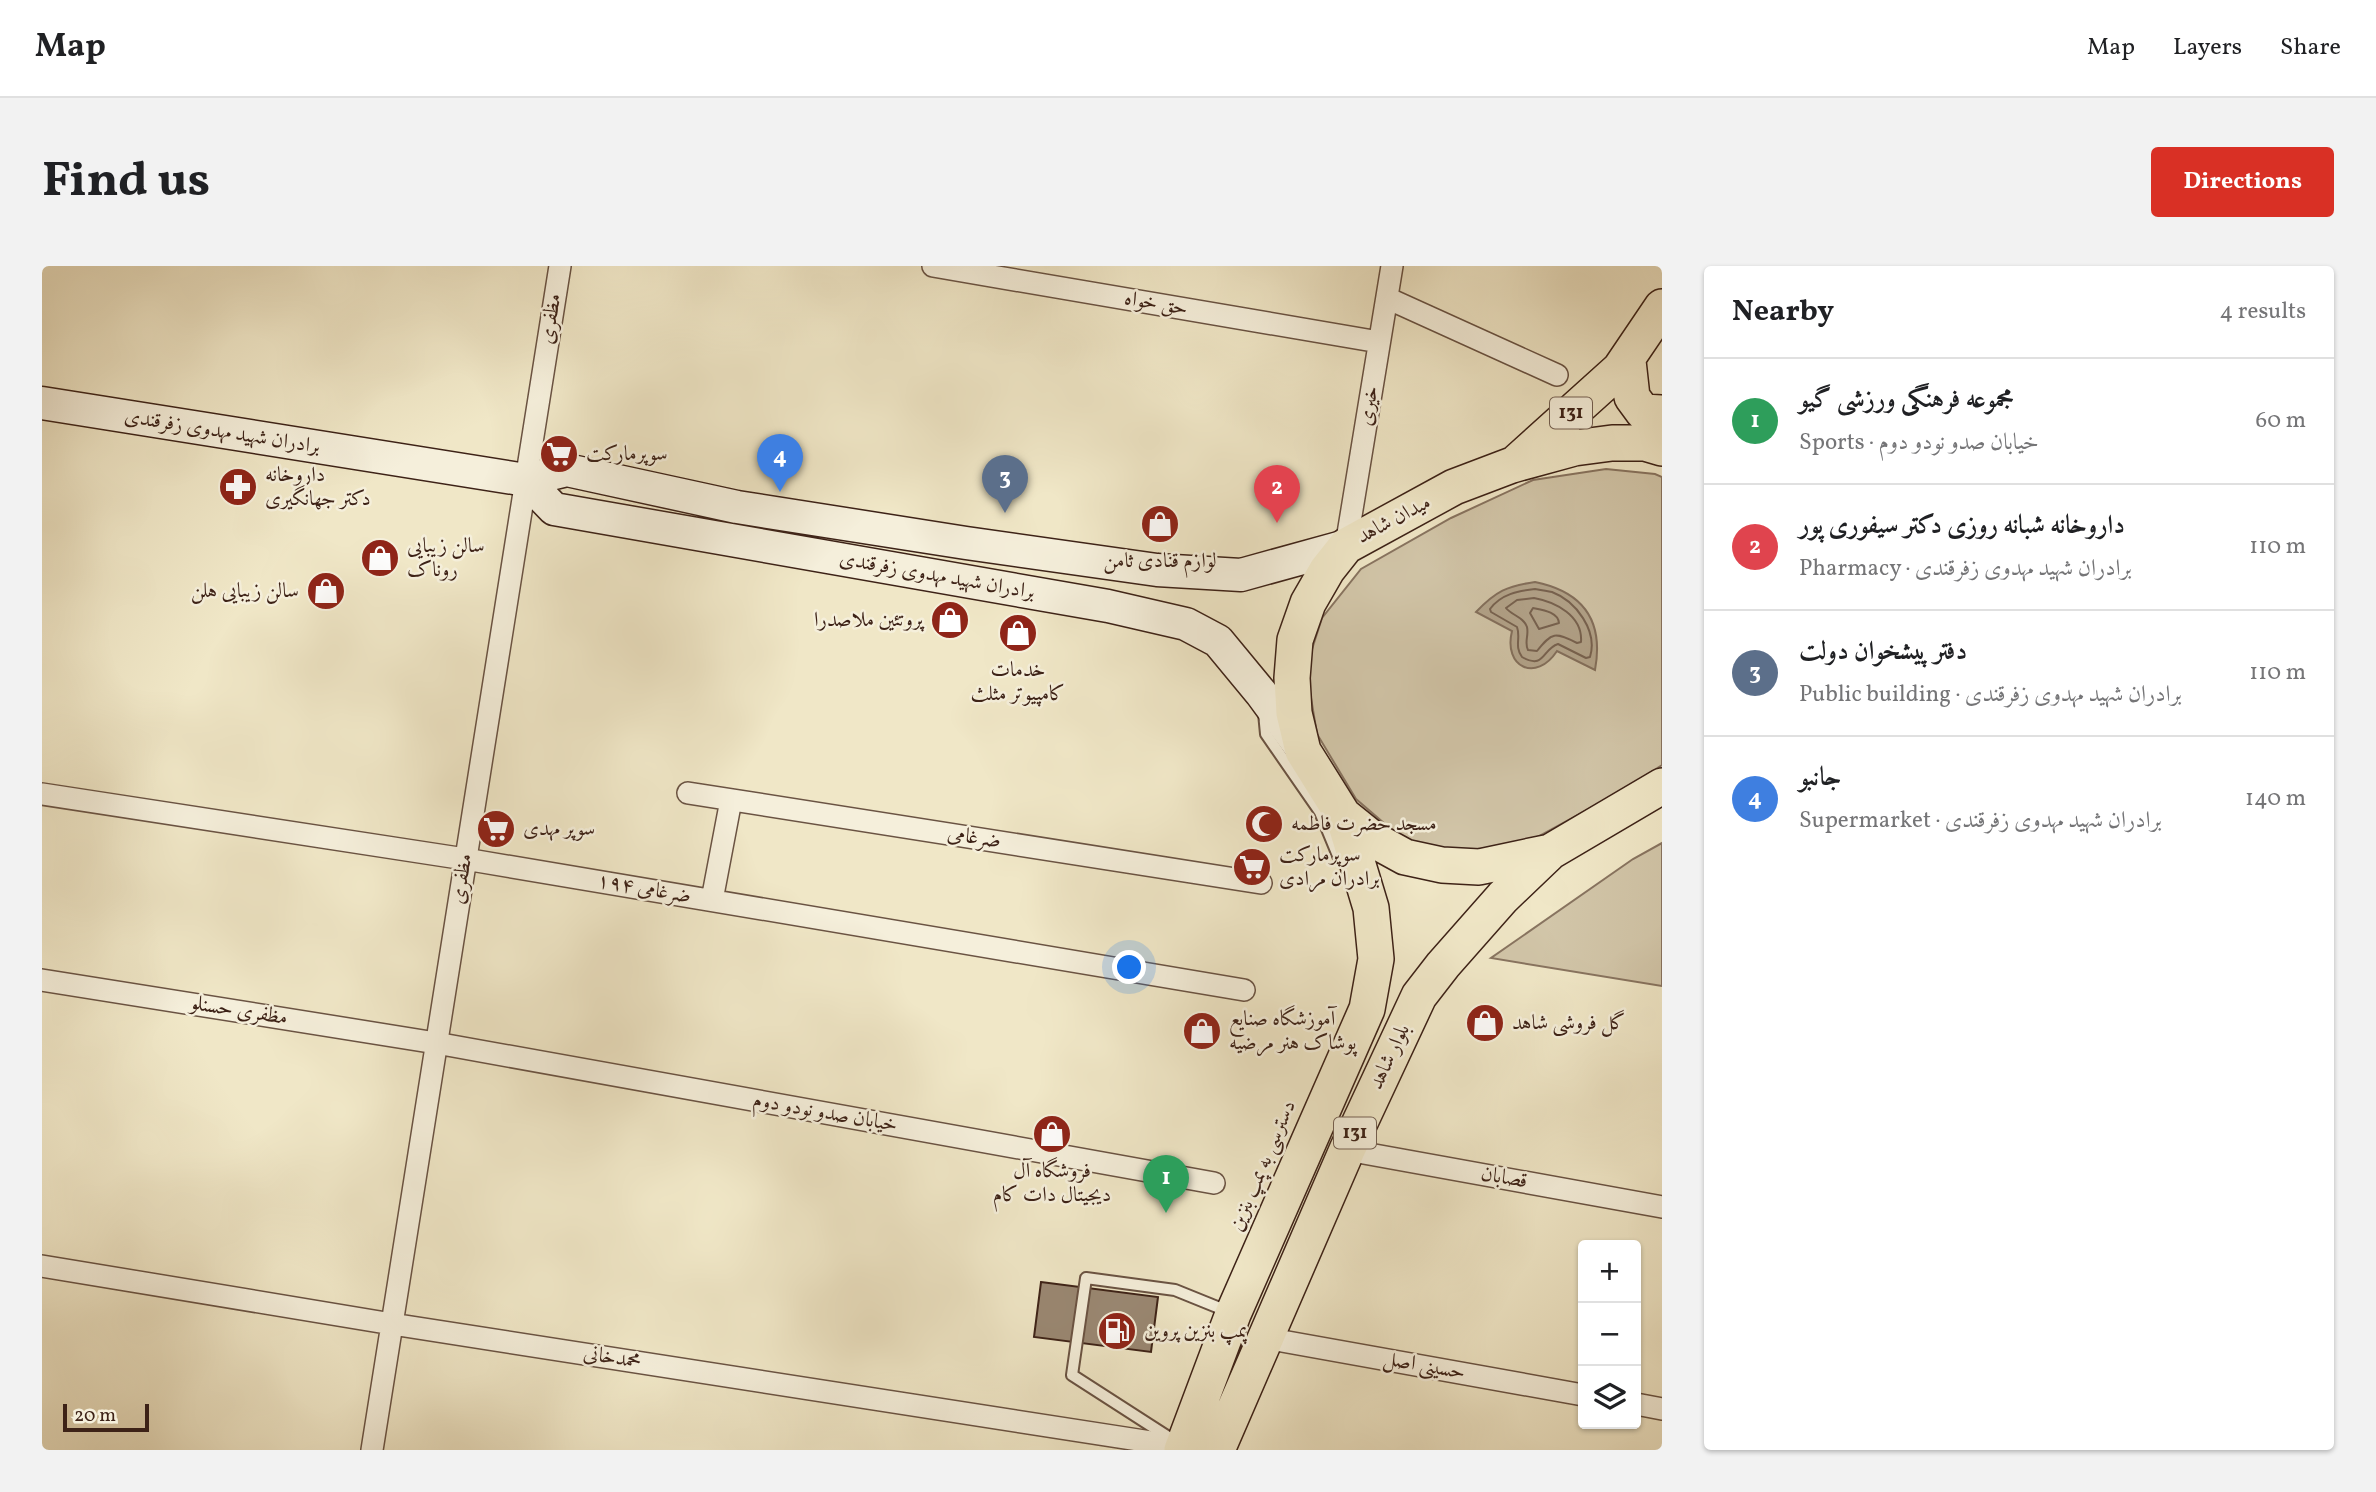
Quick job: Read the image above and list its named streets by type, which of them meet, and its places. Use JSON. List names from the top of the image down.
{
  "streets": {
    "main road": [
      "131",
      "برادران شهید مهدوی زفرقندی",
      "میدان شاهد",
      "بلوار شاهد"
    ],
    "street": [
      "حق خواه",
      "مظفری",
      "خیری",
      "ضرغامی",
      "ضرغامی ۱۹۴",
      "مظفری حسنلو",
      "خیابان صدو نودو دوم",
      "قصابان",
      "محمدخانی",
      "حسینی اصل"
    ],
    "lane": ["دسترسی به پمپ بنزین"]
  },
  "crossings": [
    ["حق خواه", "خیری"],
    ["مظفری", "برادران شهید مهدوی زفرقندی"],
    ["مظفری", "ضرغامی ۱۹۴"],
    ["مظفری", "مظفری حسنلو"],
    ["مظفری", "خیابان صدو نودو دوم"],
    ["مظفری", "محمدخانی"],
    ["خیری", "برادران شهید مهدوی زفرقندی"],
    ["خیری", "میدان شاهد"],
    ["131", "میدان شاهد"],
    ["برادران شهید مهدوی زفرقندی", "میدان شاهد"],
    ["میدان شاهد", "بلوار شاهد"],
    ["مظفری حسنلو", "خیابان صدو نودو دوم"],
    ["بلوار شاهد", "دسترسی به پمپ بنزین"],
    ["بلوار شاهد", "قصابان"],
    ["بلوار شاهد", "محمدخانی"],
    ["بلوار شاهد", "حسینی اصل"],
    ["دسترسی به پمپ بنزین", "محمدخانی"]
  ],
  "places": {
    "supermarket": ["سوپرمارکت", "سوپر مهدی", "سوپرمارکت برادران مرادی"],
    "pharmacy": ["داروخانه دکتر جهانگیری"],
    "shop": [
      "لوازم قنادی ثامن",
      "سالن زیبایی روناک",
      "سالن زیبایی هلن",
      "پروتئین ملاصدرا",
      "خدمات کامپیوتر مثلث",
      "گل فروشی شاهد",
      "آموزشگاه صنایع پوشاک هنر مرضیه",
      "فروشگاه آل دیجیتال دات کام"
    ],
    "mosque": ["مسجد حضرت فاطمه"],
    "fuel station": ["پمپ بنزین پروین"]
  },
  "scale_bar": "20 m",
  "page": {
    "header": "Map",
    "nav": ["Map", "Layers", "Share"],
    "buttons": "Directions",
    "title": "Find us",
    "heading": ["Nearby", "4 results"],
    "list": [
      {
        "mark": "1",
        "name": "مجموعه فرهنگی ورزشی گیو",
        "note": "Sports · خیابان صدو نودو دوم",
        "value": "60 m"
      },
      {
        "mark": "2",
        "name": "داروخانه شبانه روزی دکتر سیفوری پور",
        "note": "Pharmacy · برادران شهید مهدوی زفرقندی",
        "value": "110 m"
      },
      {
        "mark": "3",
        "name": "دفتر پیشخوان دولت",
        "note": "Public building · برادران شهید مهدوی زفرقندی",
        "value": "110 m"
      },
      {
        "mark": "4",
        "name": "جانبو",
        "note": "Supermarket · برادران شهید مهدوی زفرقندی",
        "value": "140 m"
      }
    ],
    "pins": [
      "4",
      "3",
      "2",
      "1"
    ],
    "map_buttons": ["+", "−"],
    "scale": "20 m"
  }
}
